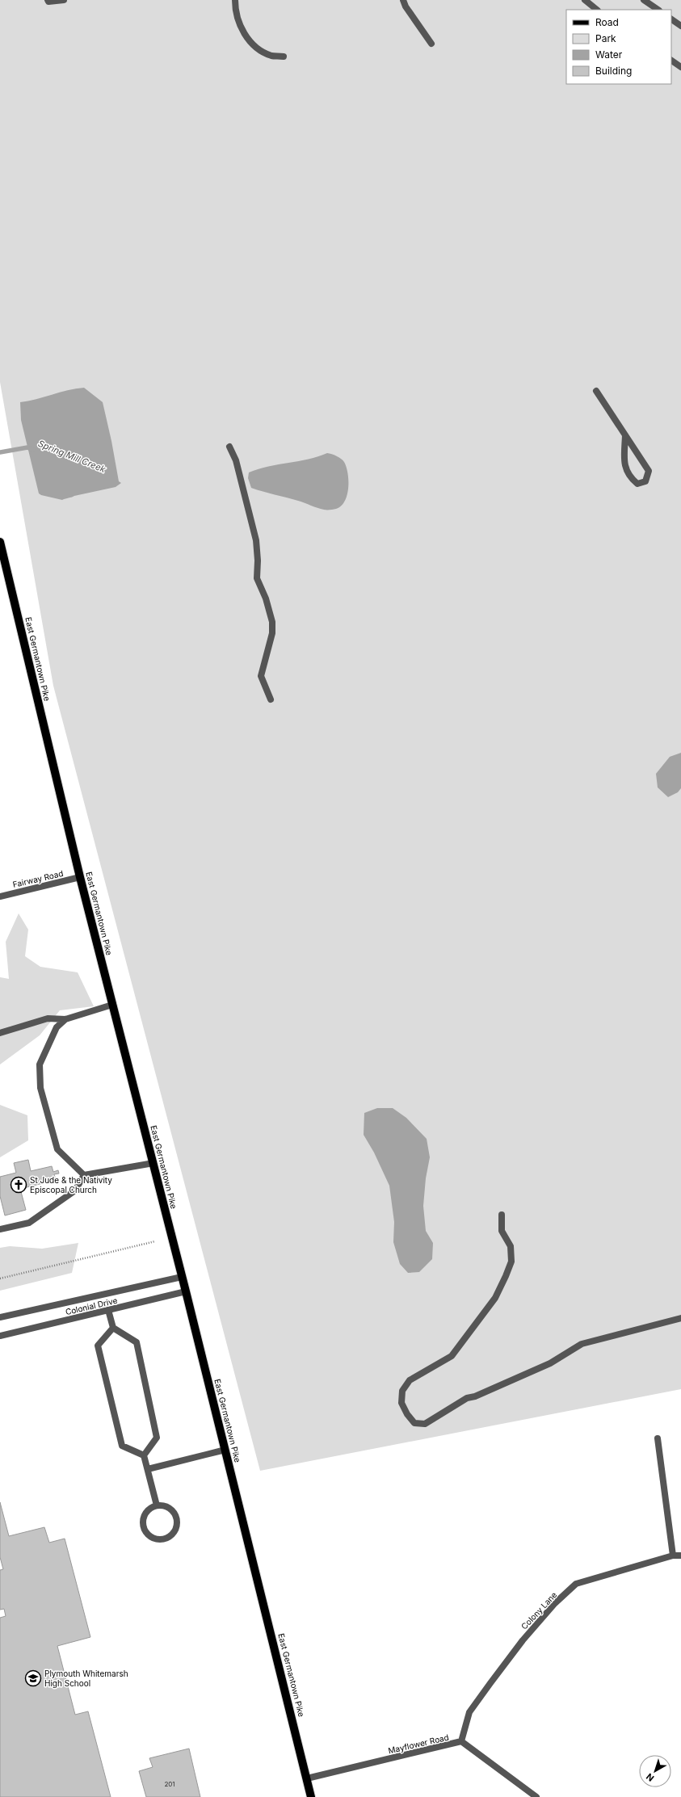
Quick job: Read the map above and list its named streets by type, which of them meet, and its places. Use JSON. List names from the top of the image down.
{
  "streets": {
    "main road": ["East Germantown Pike"],
    "street": [
      "Fairway Road",
      "Colonial Drive",
      "Colony Lane",
      "Mayflower Road"
    ]
  },
  "crossings": [
    ["East Germantown Pike", "Fairway Road"],
    ["East Germantown Pike", "Colonial Drive"],
    ["East Germantown Pike", "Mayflower Road"],
    ["Colony Lane", "Mayflower Road"]
  ],
  "water": ["Spring Mill Creek"],
  "places": {
    "church": ["St Jude & the Nativity Episcopal Church"],
    "school or university": ["Plymouth Whitemarsh High School"]
  },
  "house_numbers": ["201"],
  "legend": [
    "Road",
    "Park",
    "Water",
    "Building"
  ],
  "north": "bottom left"
}
